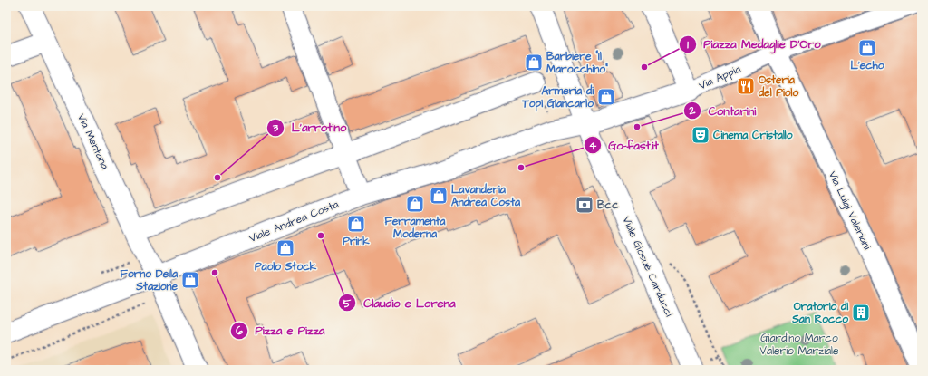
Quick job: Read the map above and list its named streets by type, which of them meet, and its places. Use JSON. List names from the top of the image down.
{
  "streets": {
    "street": [
      "Via Appia",
      "Via Mentana",
      "Via Luigi Valeriani",
      "Viale Andrea Costa",
      "Viale Giosuè Carducci"
    ]
  },
  "crossings": [
    ["Via Appia", "Via Luigi Valeriani"],
    ["Via Appia", "Viale Andrea Costa"],
    ["Via Appia", "Viale Giosuè Carducci"],
    ["Via Mentana", "Viale Andrea Costa"],
    ["Viale Andrea Costa", "Viale Giosuè Carducci"]
  ],
  "parks": ["Giardino Marco Valerio Marziale"],
  "places": {
    "shop": [
      "L'echo",
      "Barbiere \"Il Marocchino\"",
      "Armeria di Topi Giancarlo",
      "Lavanderia Andrea Costa",
      "Ferramenta Moderna",
      "Prink",
      "Paolo Stock",
      "Forno Della Stazione"
    ],
    "other": [
      "Piazza Medaglie D'Oro",
      "Contarini",
      "Go-fast.it",
      "L'arrotino",
      "Claudio e Lorena",
      "Pizza e Pizza"
    ],
    "restaurant": ["Osteria del Piolo"],
    "theatre": ["Cinema Cristallo"],
    "bank": ["Bcc"],
    "building": ["Oratorio di San Rocco"]
  }
}
